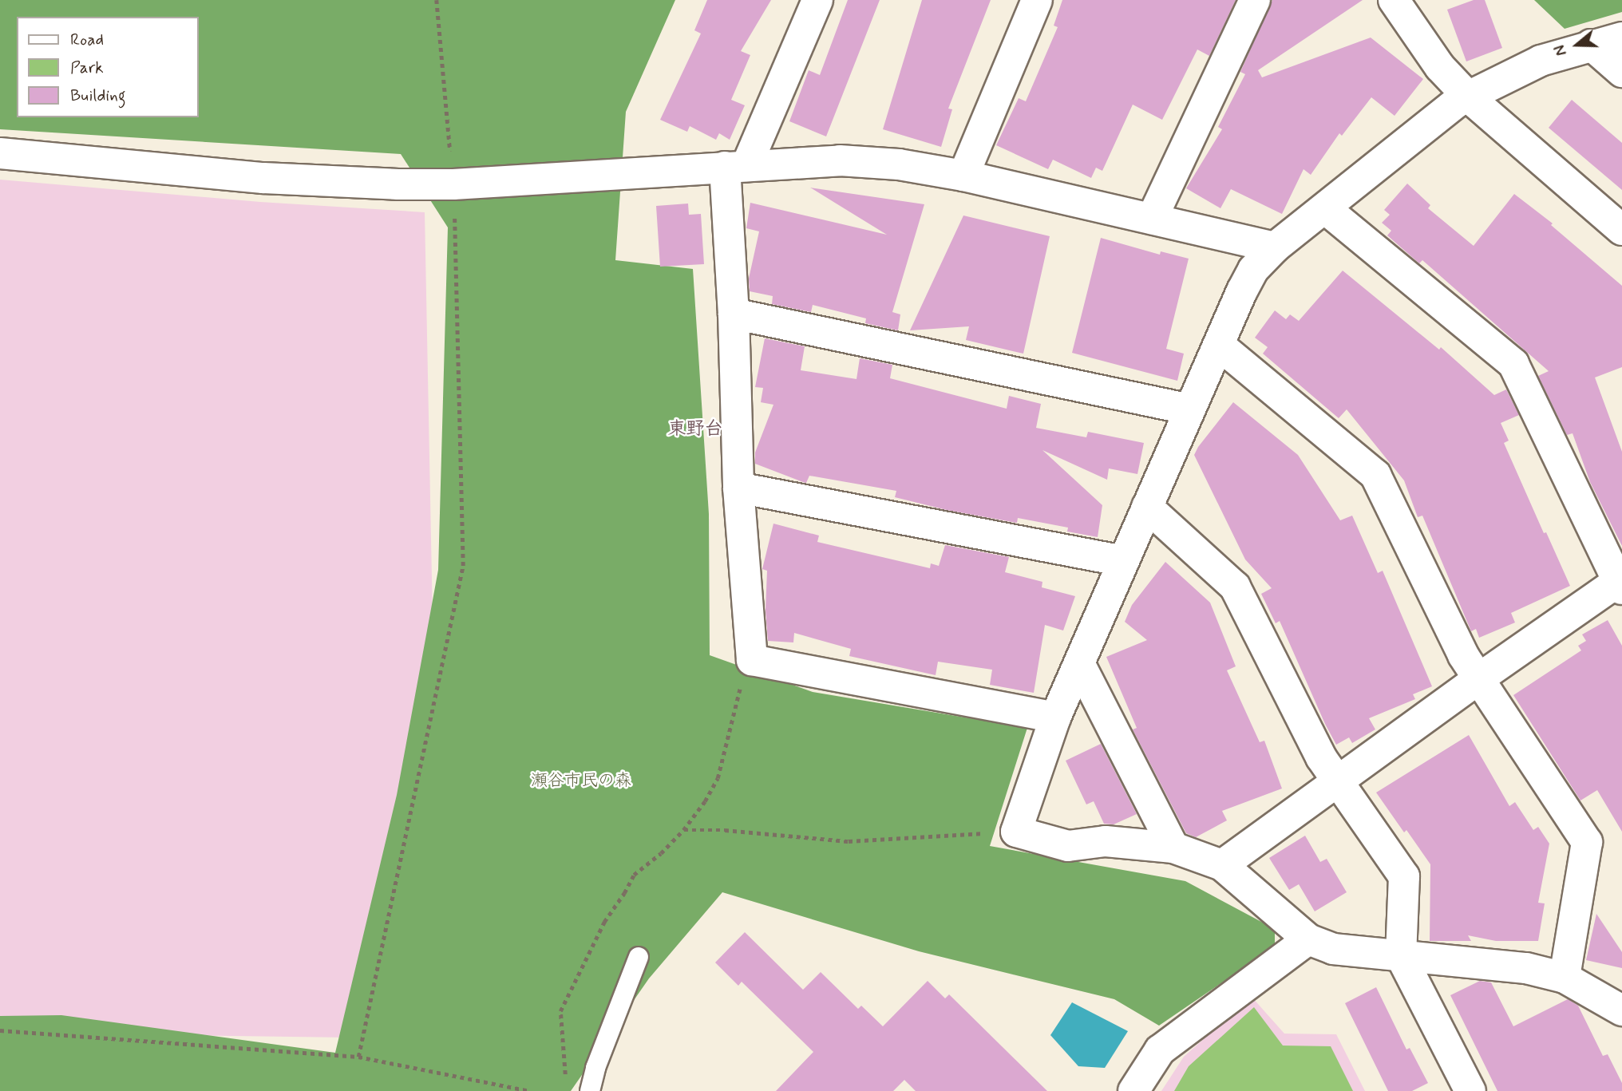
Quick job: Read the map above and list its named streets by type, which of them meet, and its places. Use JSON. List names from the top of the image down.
{
  "districts": ["東野台"],
  "parks": ["瀬谷市民の森"],
  "legend": ["Road", "Park", "Building"],
  "north": "left"
}
